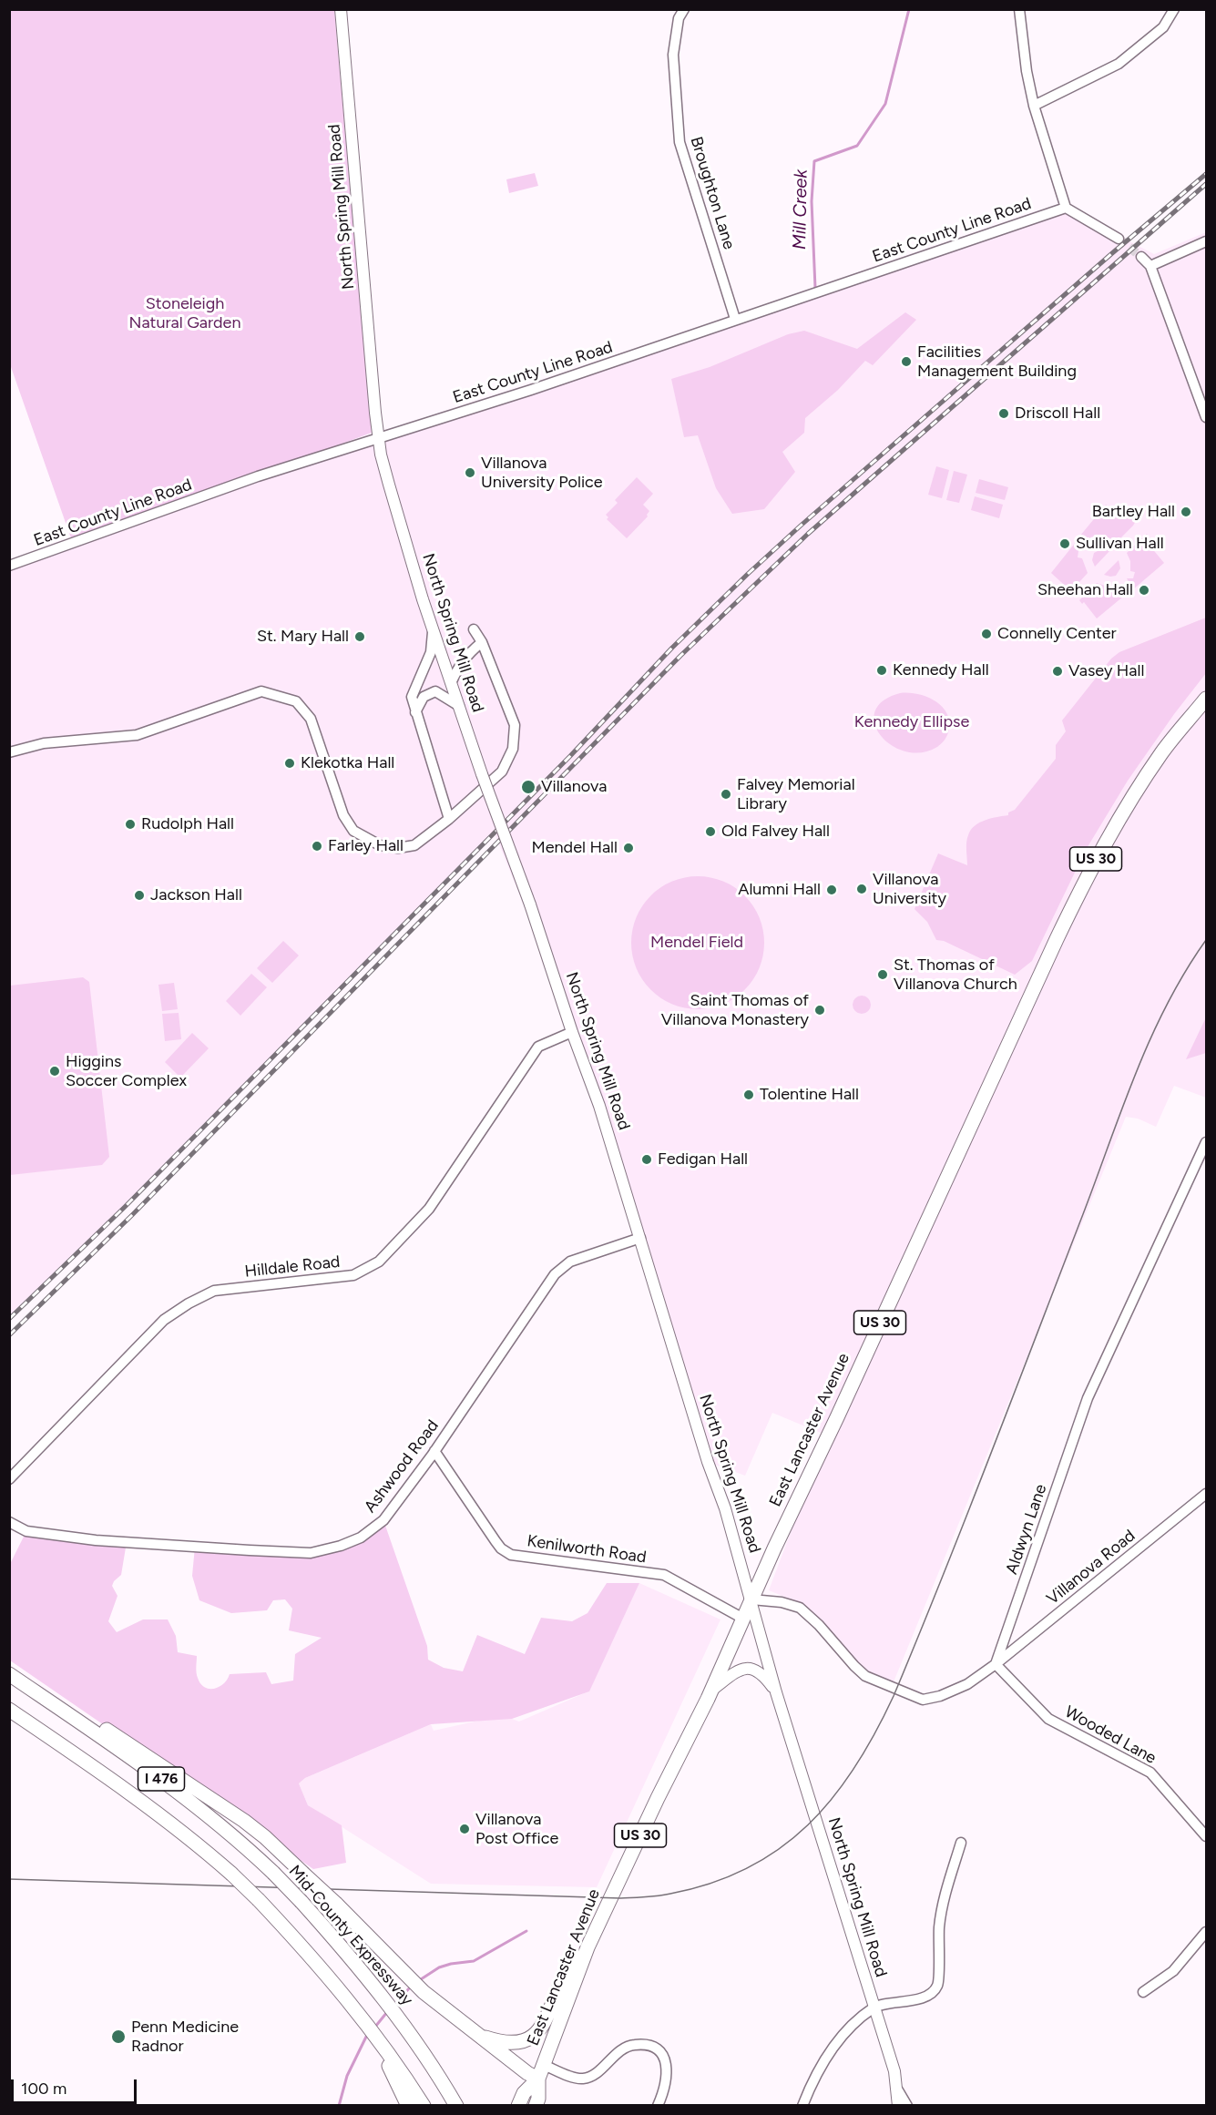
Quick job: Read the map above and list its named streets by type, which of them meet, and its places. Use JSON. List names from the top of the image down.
{
  "streets": {
    "highway": [
      "US 30",
      "East Lancaster Avenue",
      "I 476",
      "Mid-County Expressway"
    ],
    "main road": ["North Spring Mill Road"],
    "street": [
      "Broughton Lane",
      "East County Line Road",
      "Hilldale Road",
      "Ashwood Road",
      "Aldwyn Lane",
      "Kenilworth Road",
      "Villanova Road",
      "Wooded Lane"
    ]
  },
  "crossings": [
    ["Broughton Lane", "East County Line Road"],
    ["North Spring Mill Road", "East County Line Road"],
    ["North Spring Mill Road", "Hilldale Road"],
    ["North Spring Mill Road", "East Lancaster Avenue"],
    ["North Spring Mill Road", "Ashwood Road"],
    ["East Lancaster Avenue", "Kenilworth Road"],
    ["Ashwood Road", "Kenilworth Road"],
    ["Aldwyn Lane", "Villanova Road"],
    ["Aldwyn Lane", "Wooded Lane"],
    ["Villanova Road", "Wooded Lane"]
  ],
  "water": ["Mill Creek"],
  "parks": ["Stoneleigh Natural Garden", "Kennedy Ellipse", "Mendel Field"],
  "places": [
    "Facilities Management Building",
    "Driscoll Hall",
    "Villanova University Police",
    "Bartley Hall",
    "Sullivan Hall",
    "Sheehan Hall",
    "Connelly Center",
    "St. Mary Hall",
    "Kennedy Hall",
    "Vasey Hall",
    "Klekotka Hall",
    "Villanova",
    "Falvey Memorial Library",
    "Rudolph Hall",
    "Old Falvey Hall",
    "Farley Hall",
    "Mendel Hall",
    "Villanova University",
    "Alumni Hall",
    "Jackson Hall",
    "St. Thomas of Villanova Church",
    "Saint Thomas of Villanova Monastery",
    "Higgins Soccer Complex",
    "Tolentine Hall",
    "Fedigan Hall",
    "Villanova Post Office",
    "Penn Medicine Radnor"
  ],
  "scale_bar": "100 m"
}
